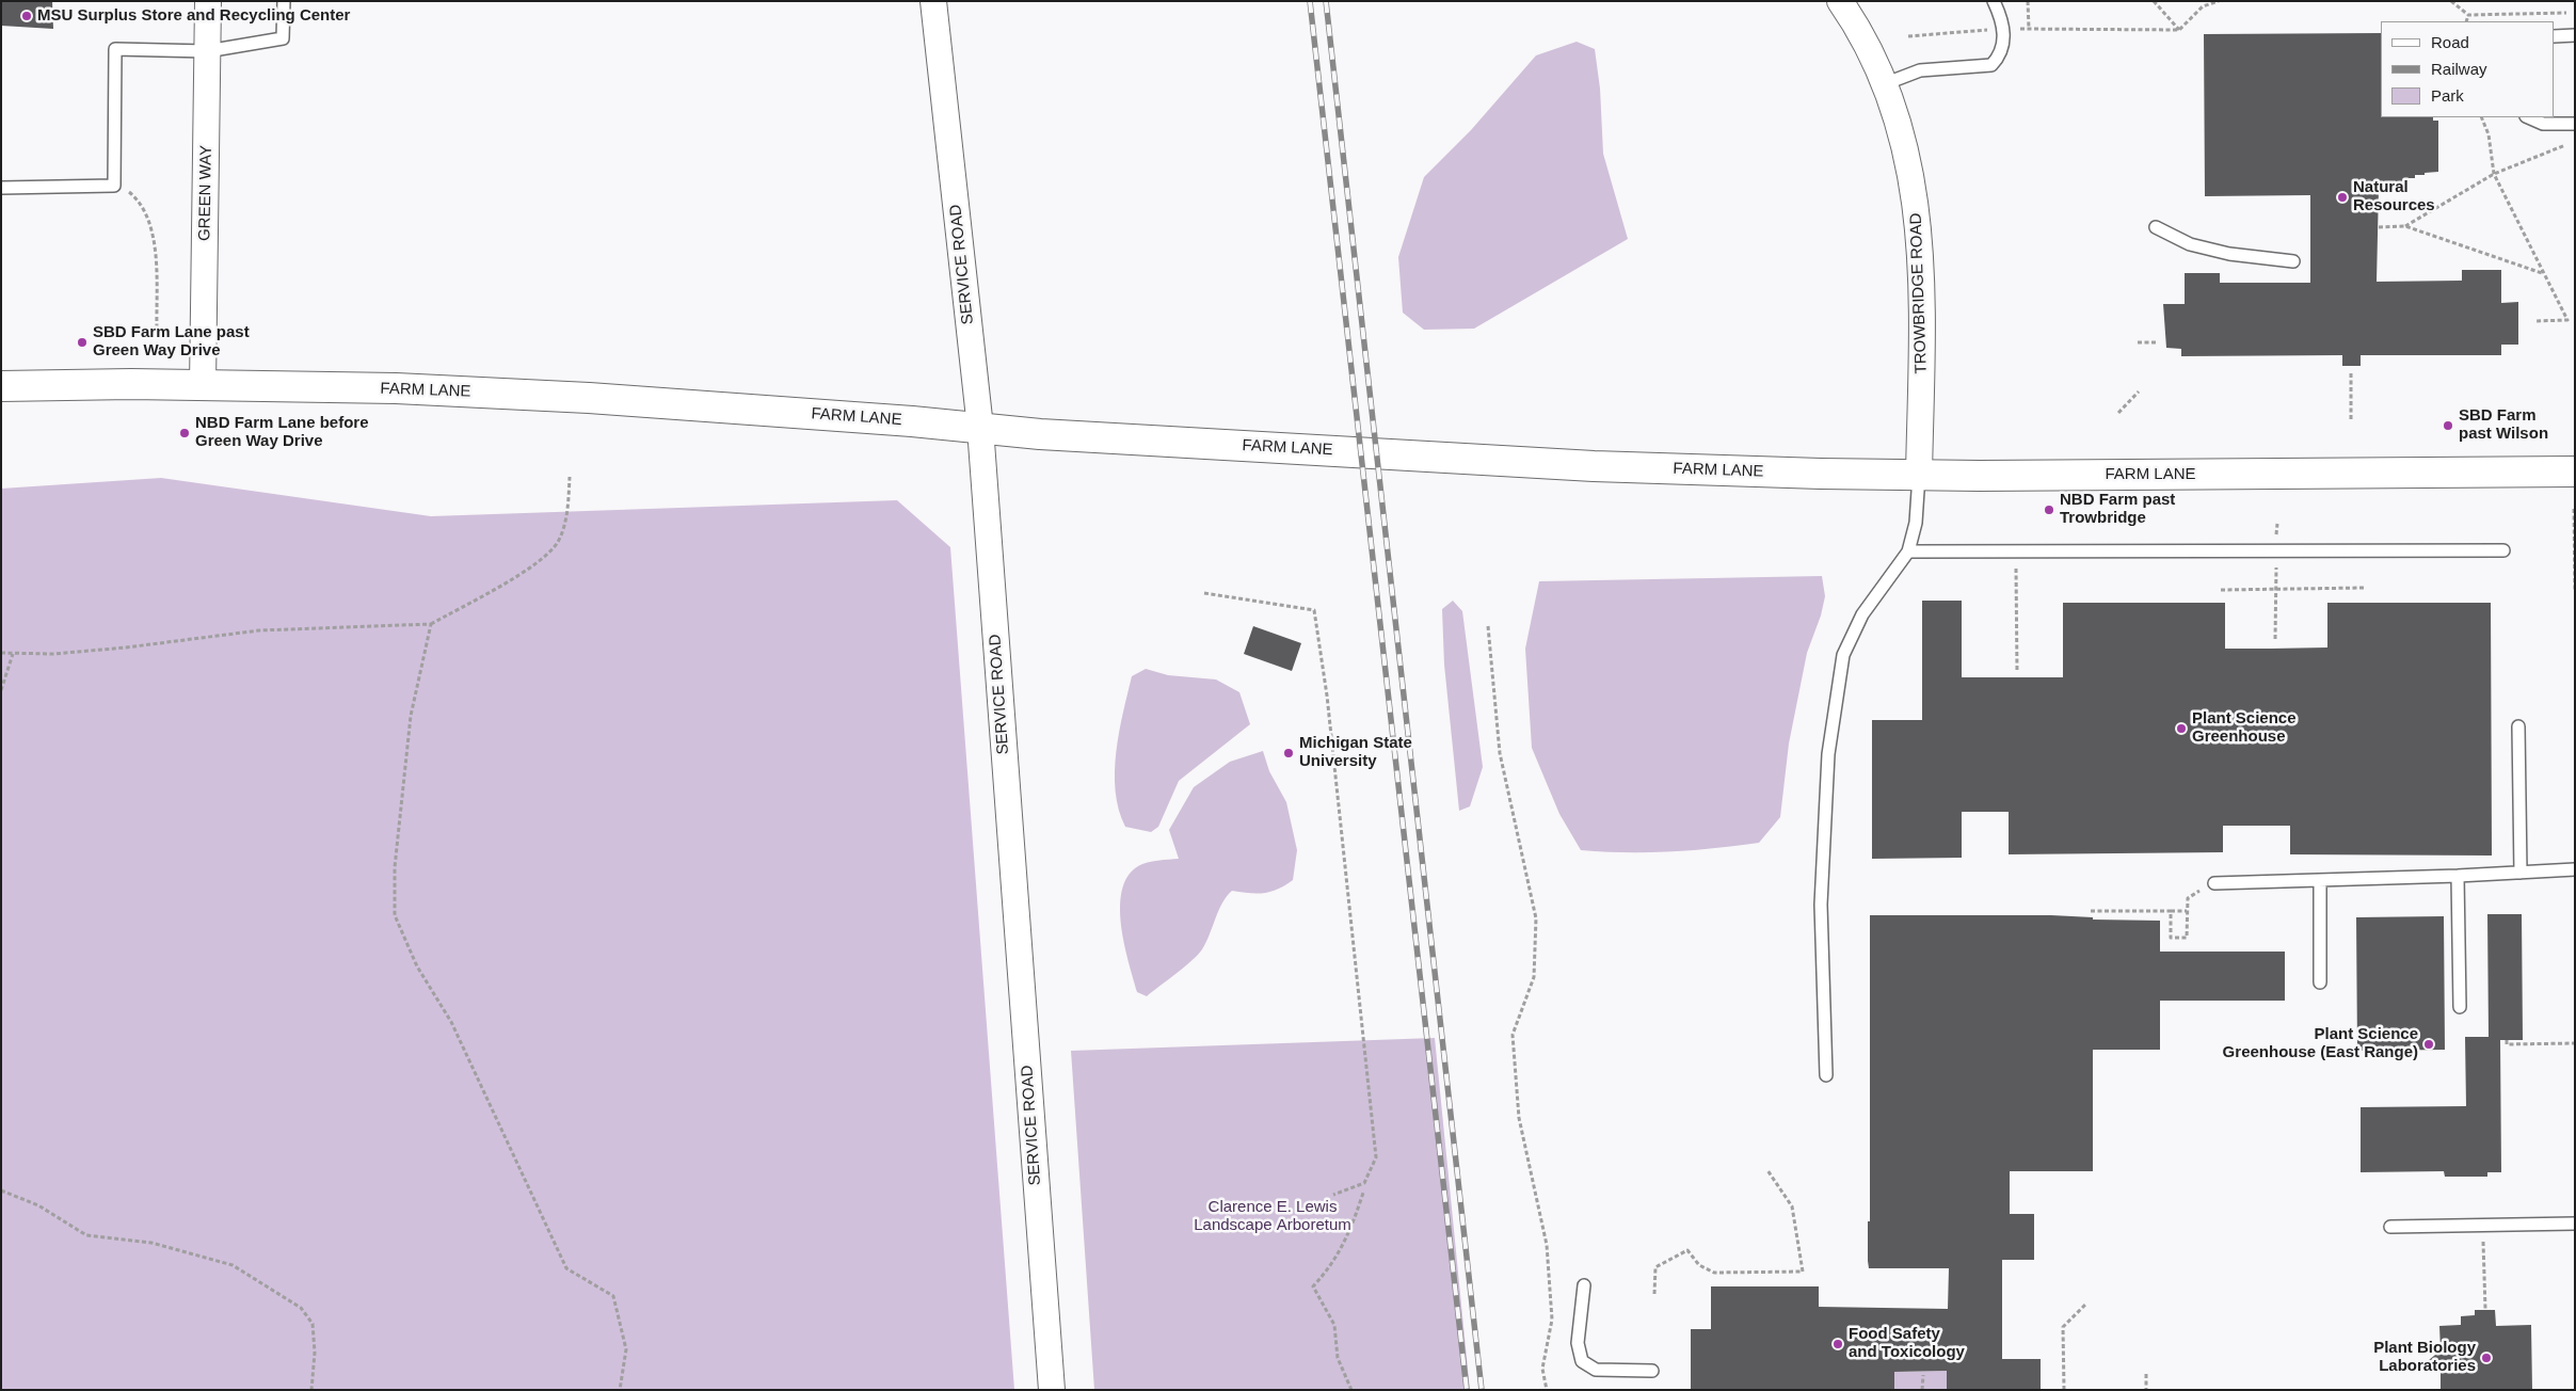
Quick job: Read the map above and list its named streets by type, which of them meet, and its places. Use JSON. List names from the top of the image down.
{
  "streets": {
    "street": [
      "GREEN WAY",
      "SERVICE ROAD",
      "TROWBRIDGE ROAD",
      "FARM LANE"
    ]
  },
  "crossings": [
    ["GREEN WAY", "FARM LANE"],
    ["SERVICE ROAD", "FARM LANE"],
    ["TROWBRIDGE ROAD", "FARM LANE"]
  ],
  "parks": ["Clarence E. Lewis Landscape Arboretum"],
  "places": [
    "MSU Surplus Store and Recycling Center",
    "Natural Resources",
    "SBD Farm Lane past Green Way Drive",
    "SBD Farm past Wilson",
    "NBD Farm Lane before Green Way Drive",
    "NBD Farm past Trowbridge",
    "Plant Science Greenhouse",
    "Michigan State University",
    "Plant Science Greenhouse (East Range)",
    "Food Safety and Toxicology",
    "Plant Biology Laboratories"
  ],
  "legend": ["Road", "Railway", "Park"]
}
